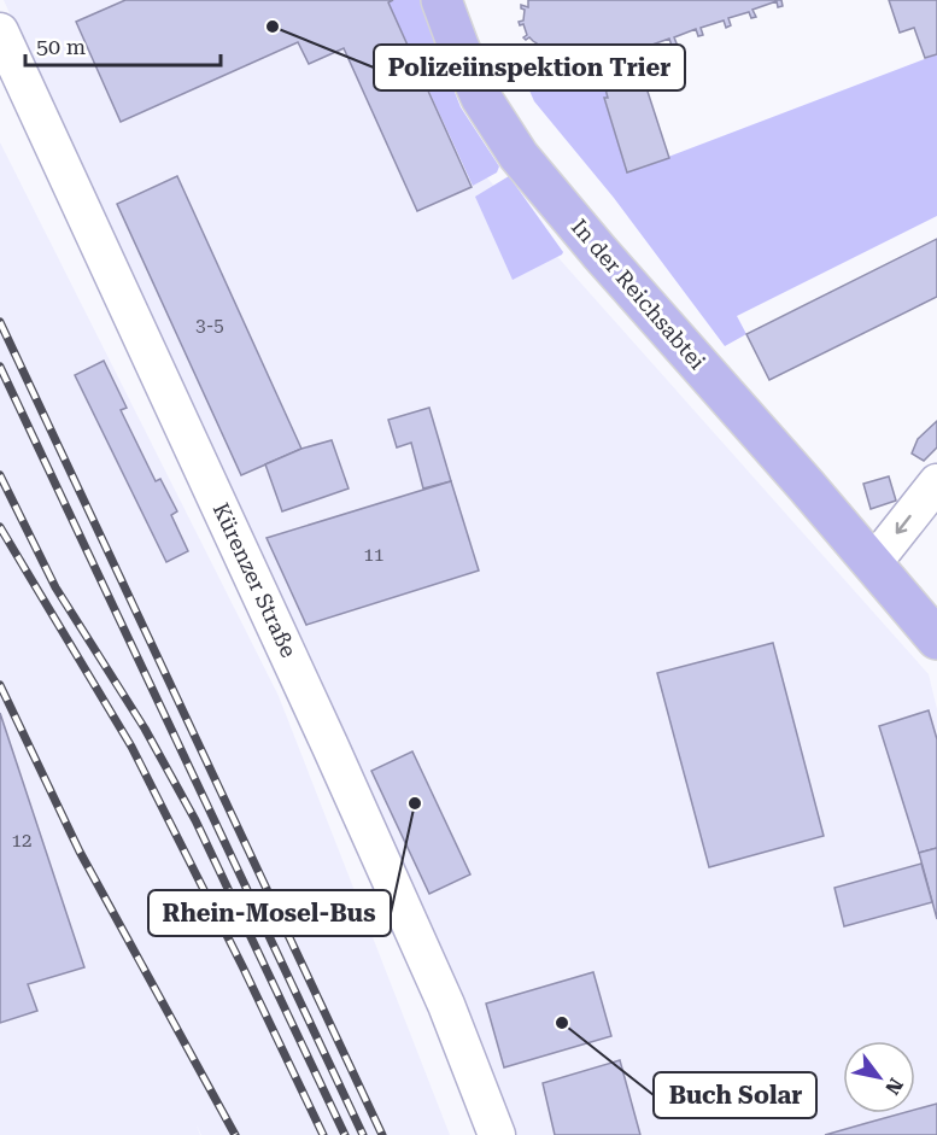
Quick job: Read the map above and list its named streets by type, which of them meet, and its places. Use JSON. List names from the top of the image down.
{
  "streets": {
    "main road": ["In der Reichsabtei"],
    "street": ["Kürenzer Straße"]
  },
  "places": ["Polizeiinspektion Trier", "Rhein-Mosel-Bus", "Buch Solar"],
  "house_numbers": ["3-5", "11", "12"],
  "scale_bar": "50 m",
  "north": "bottom right"
}
